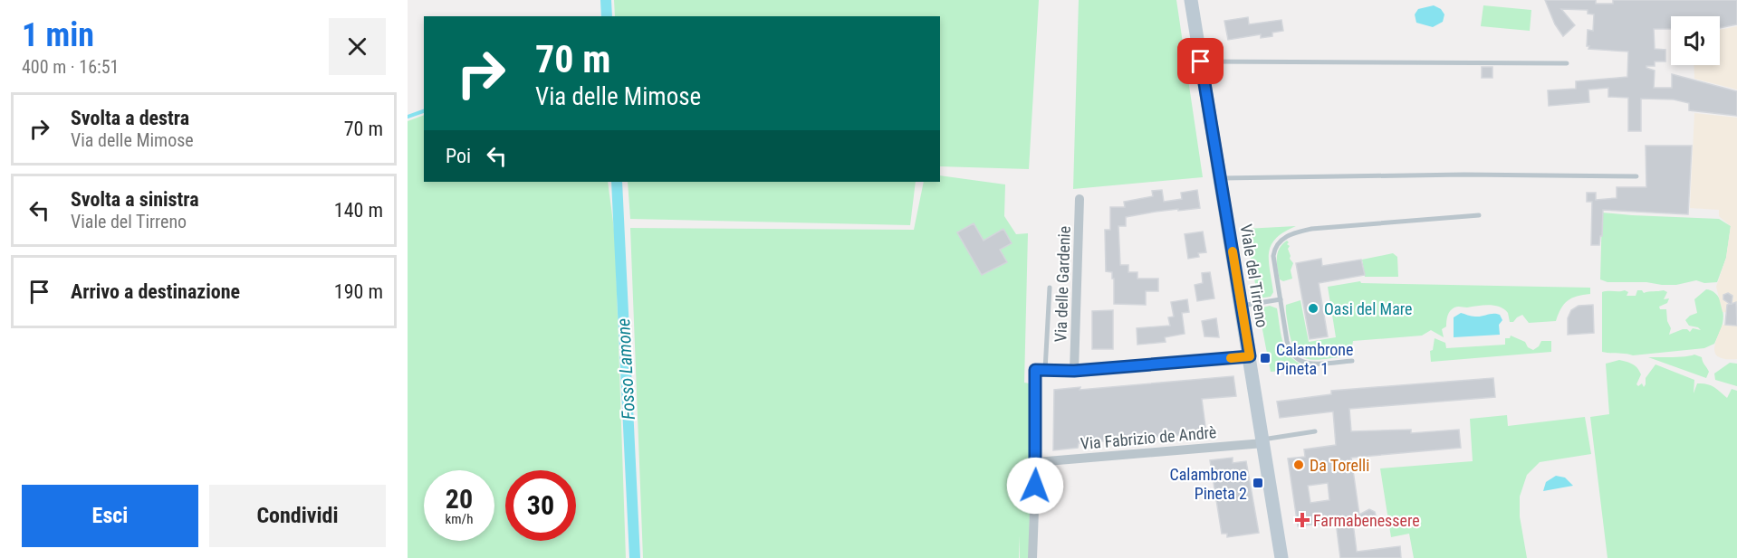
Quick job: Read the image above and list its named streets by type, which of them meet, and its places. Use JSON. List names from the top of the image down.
{
  "streets": {
    "main road": ["Viale del Tirreno"],
    "street": ["Via delle Gardenie", "Via Fabrizio de Andrè"]
  },
  "crossings": [
    ["Viale del Tirreno", "Via Fabrizio de Andrè"]
  ],
  "water": ["Fosso Lamone"],
  "places": {
    "other": ["Oasi del Mare", "Da Torelli"],
    "transit": ["Calambrone Pineta 1", "Calambrone Pineta 2"],
    "health": ["Farmabenessere"]
  },
  "page": {
    "heading": ["1 min", "400 m · 16:51"],
    "turn": ["70 m", "Via delle Mimose"],
    "list": [
      {
        "name": "Svolta a destra",
        "note": "Via delle Mimose",
        "value": "70 m"
      },
      {
        "name": "Svolta a sinistra",
        "note": "Viale del Tirreno",
        "value": "140 m"
      },
      {
        "name": "Arrivo a destinazione",
        "value": "190 m"
      }
    ],
    "then": "Poi",
    "speed": "20 km/h",
    "limit": "30",
    "buttons": ["Esci", "Condividi"]
  }
}
